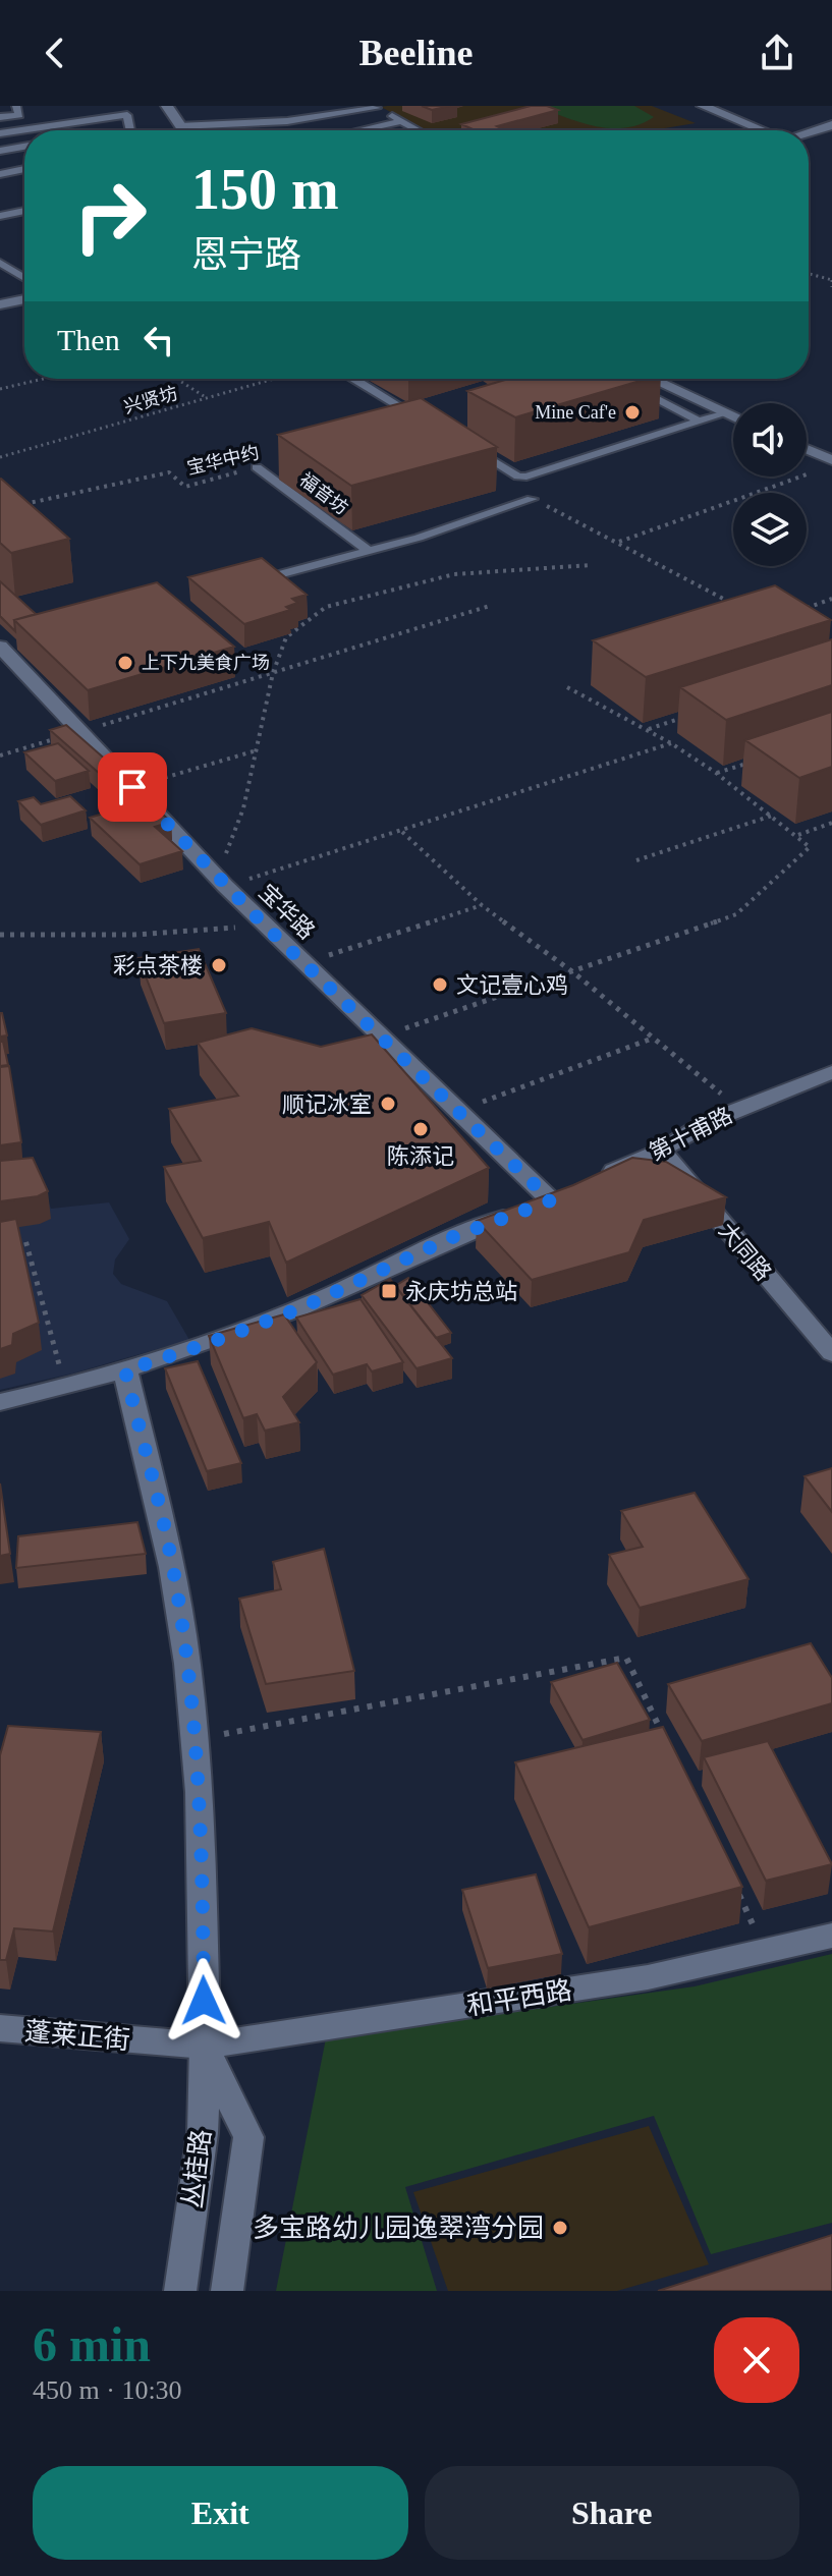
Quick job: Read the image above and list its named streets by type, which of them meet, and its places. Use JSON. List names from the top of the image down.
{
  "streets": {
    "street": [
      "宝华路",
      "第十甫路",
      "大同路",
      "和平西路",
      "蓬莱正街",
      "丛桂路"
    ],
    "lane": ["福音坊"],
    "path": ["兴贤坊", "宝华中约"]
  },
  "crossings": [
    ["宝华中约", "福音坊"],
    ["宝华路", "丛桂路"],
    ["第十甫路", "大同路"],
    ["和平西路", "蓬莱正街"],
    ["和平西路", "丛桂路"],
    ["蓬莱正街", "丛桂路"]
  ],
  "places": {
    "other": [
      "Mine Caf'e",
      "上下九美食广场",
      "彩点茶楼",
      "文记壹心鸡",
      "顺记冰室",
      "陈添记",
      "多宝路幼儿园逸翠湾分园"
    ],
    "transit": ["永庆坊总站"]
  },
  "page": {
    "header": "Beeline",
    "turn": ["150 m", "恩宁路"],
    "then": "Then",
    "heading": ["6 min", "450 m · 10:30"],
    "buttons": ["Exit", "Share"]
  }
}
